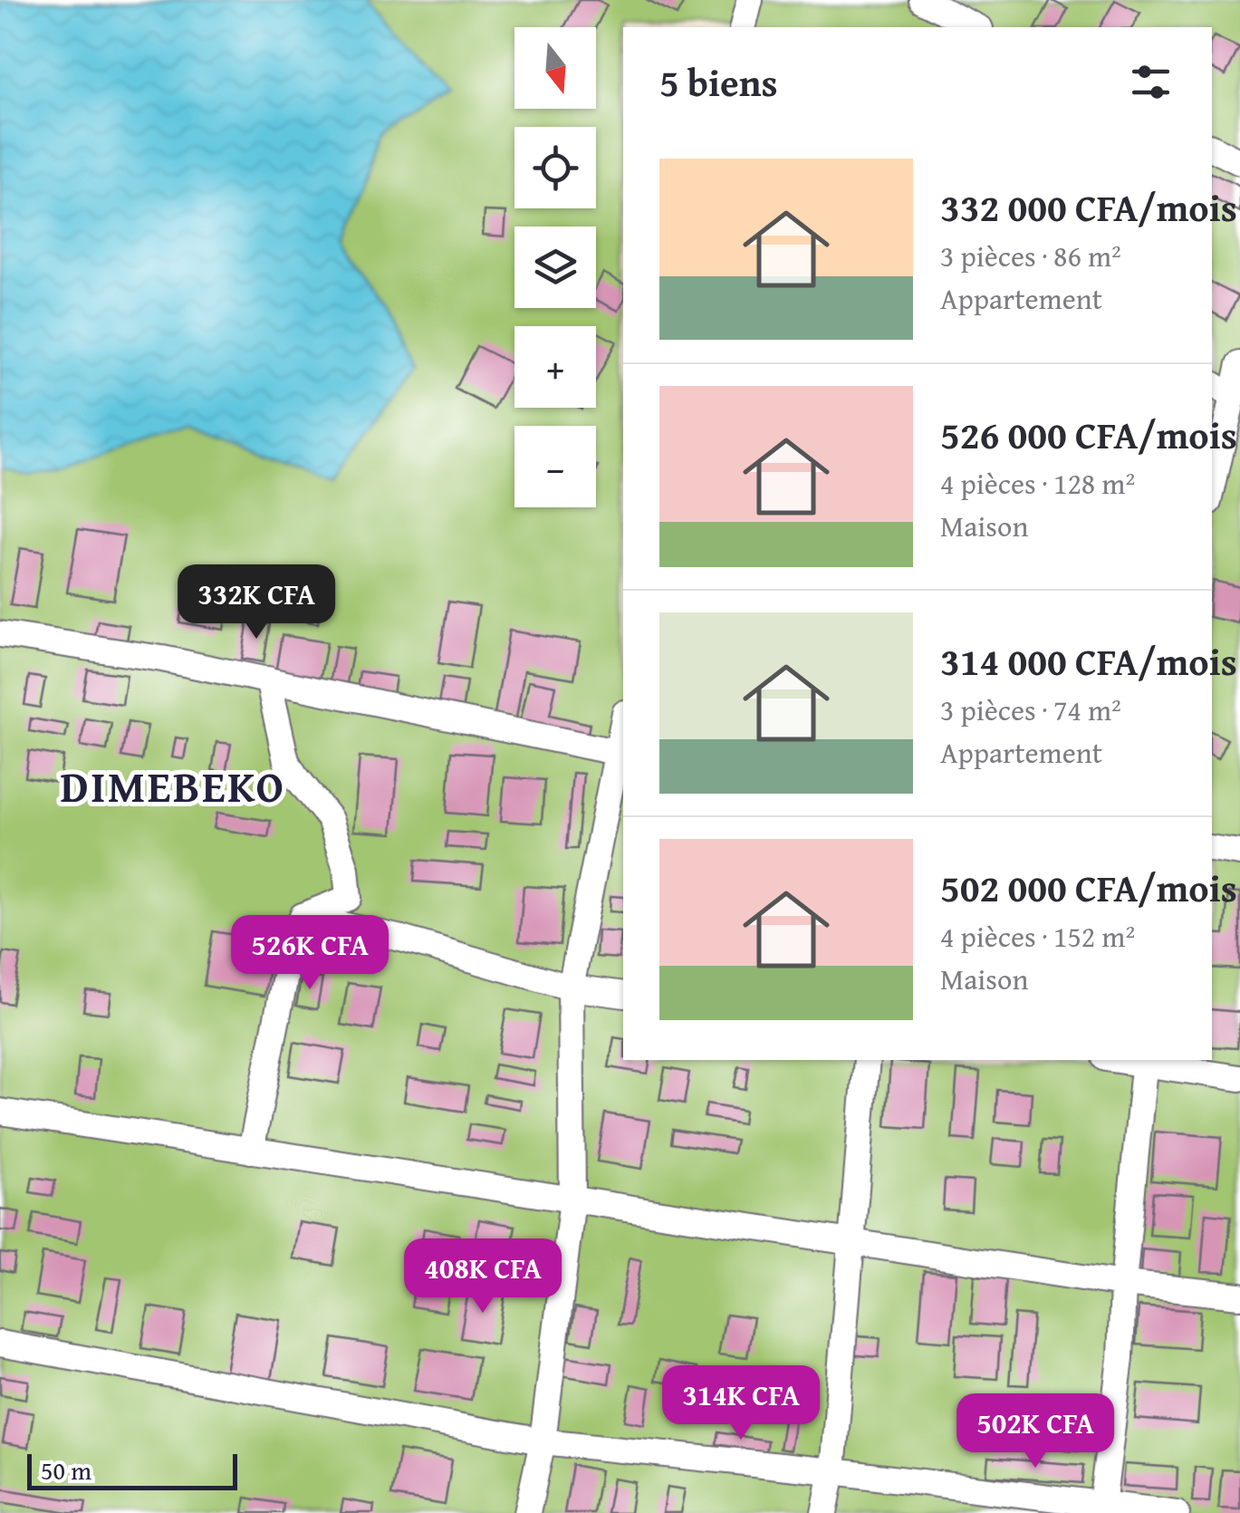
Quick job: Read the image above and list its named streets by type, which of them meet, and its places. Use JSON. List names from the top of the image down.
{
  "districts": ["DIMEBEKO"],
  "scale_bar": "50 m",
  "north": "bottom",
  "page": {
    "map_buttons": ["+", "−"],
    "heading": "5 biens",
    "list": [
      {
        "name": "332 000 CFA/mois",
        "note": "3 pièces · 86 m² · Appartement"
      },
      {
        "name": "526 000 CFA/mois",
        "note": "4 pièces · 128 m² · Maison"
      },
      {
        "name": "314 000 CFA/mois",
        "note": "3 pièces · 74 m² · Appartement"
      },
      {
        "name": "502 000 CFA/mois",
        "note": "4 pièces · 152 m² · Maison"
      }
    ],
    "price": [
      "332K CFA",
      "526K CFA",
      "408K CFA",
      "314K CFA",
      "502K CFA"
    ],
    "scale": "50 m"
  }
}
